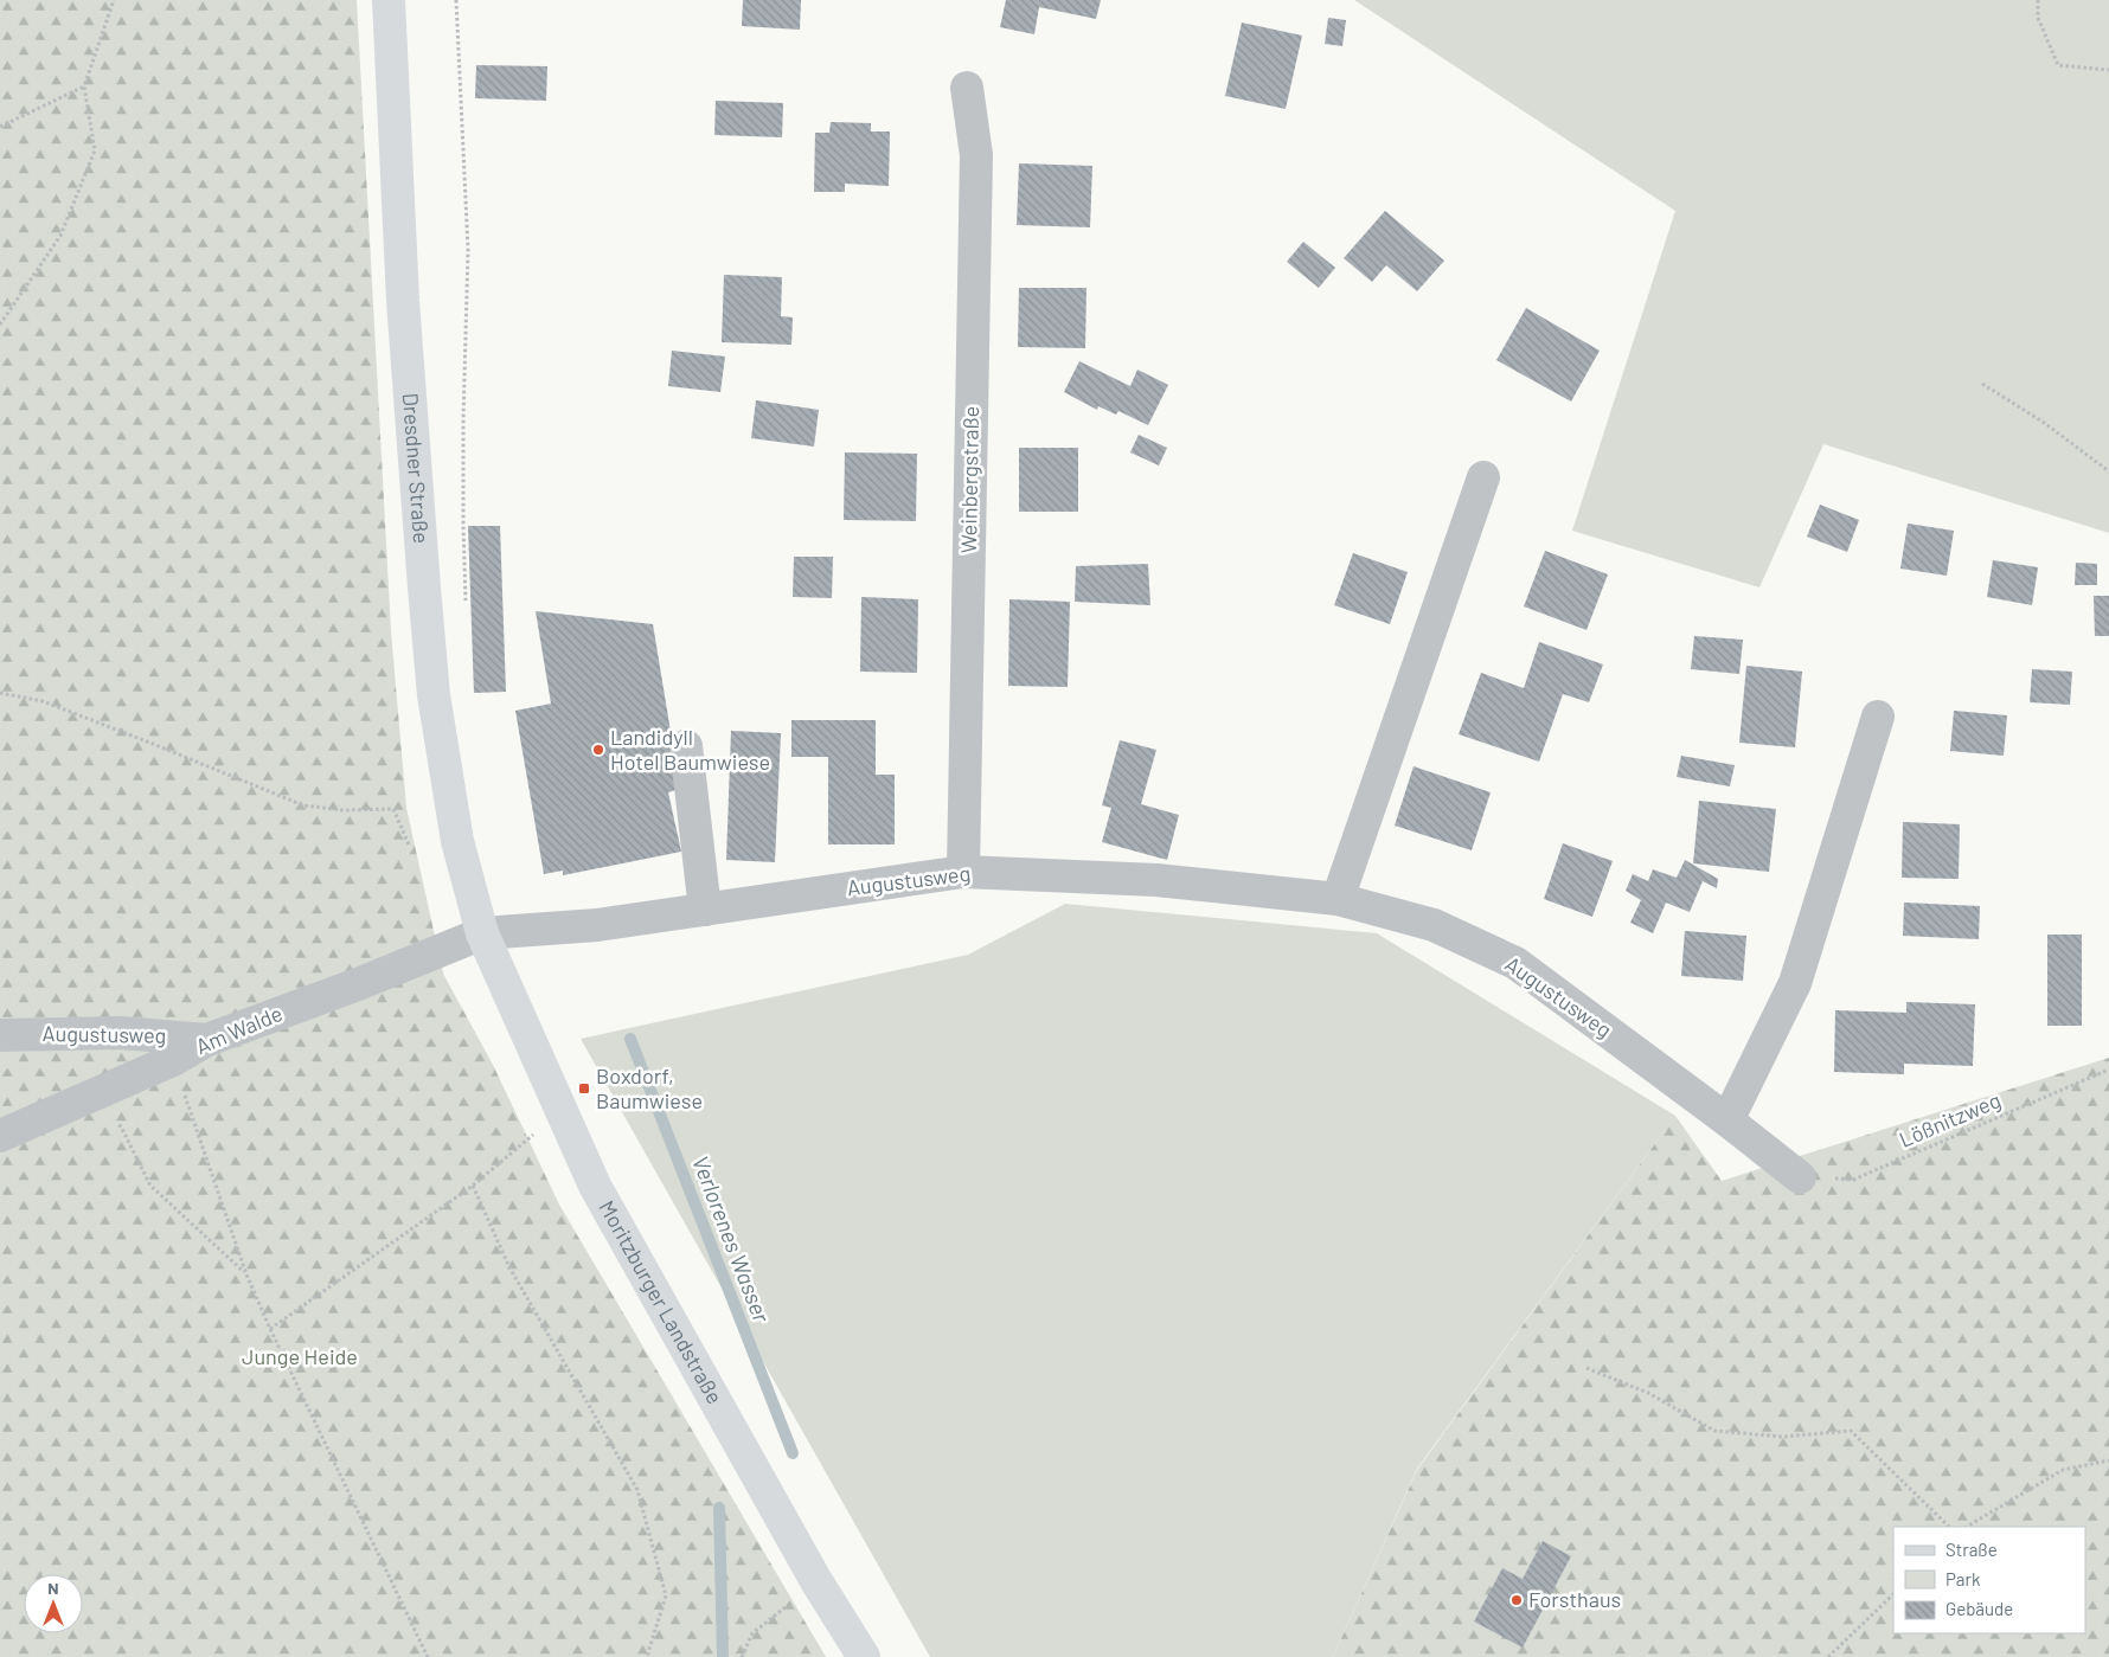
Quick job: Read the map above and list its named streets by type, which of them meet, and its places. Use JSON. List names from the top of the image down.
{
  "streets": {
    "main road": ["Dresdner Straße", "Moritzburger Landstraße"],
    "street": ["Weinbergstraße", "Augustusweg", "Am Walde"],
    "path": ["Lößnitzweg"]
  },
  "crossings": [
    ["Dresdner Straße", "Augustusweg"],
    ["Dresdner Straße", "Am Walde"],
    ["Dresdner Straße", "Moritzburger Landstraße"],
    ["Weinbergstraße", "Augustusweg"],
    ["Augustusweg", "Am Walde"],
    ["Augustusweg", "Lößnitzweg"],
    ["Augustusweg", "Moritzburger Landstraße"],
    ["Am Walde", "Moritzburger Landstraße"]
  ],
  "water": ["Verlorenes Wasser"],
  "parks": ["Junge Heide"],
  "places": {
    "other": ["Landidyll Hotel Baumwiese", "Forsthaus"],
    "transit": ["Boxdorf, Baumwiese"]
  },
  "legend": ["Straße", "Park", "Gebäude"],
  "north": "top"
}
